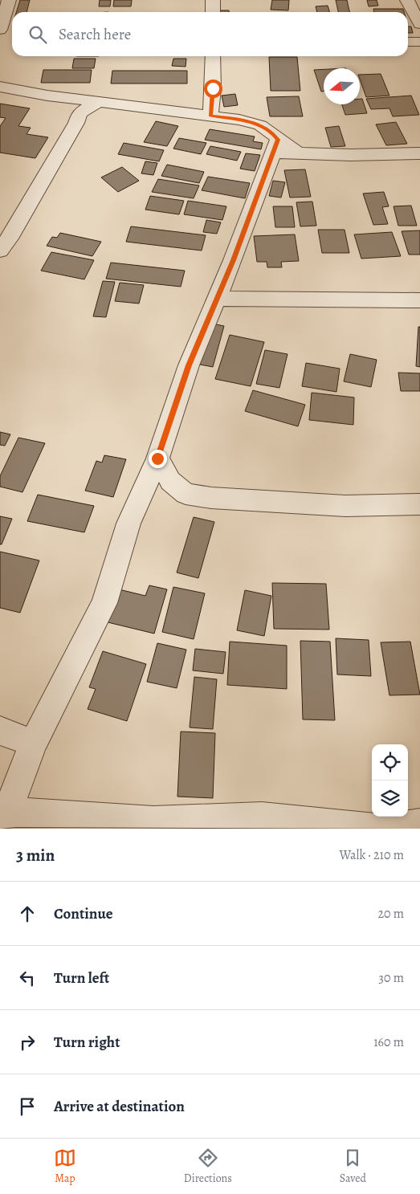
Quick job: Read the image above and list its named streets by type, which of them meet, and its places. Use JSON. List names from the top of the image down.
{
  "north": "left",
  "page": {
    "search": "Search here",
    "heading": ["3 min", "Walk · 210 m"],
    "list": [
      ["Continue", "20 m"],
      ["Turn left", "30 m"],
      ["Turn right", "160 m"],
      "Arrive at destination"
    ],
    "nav": ["Map", "Directions", "Saved"]
  }
}
